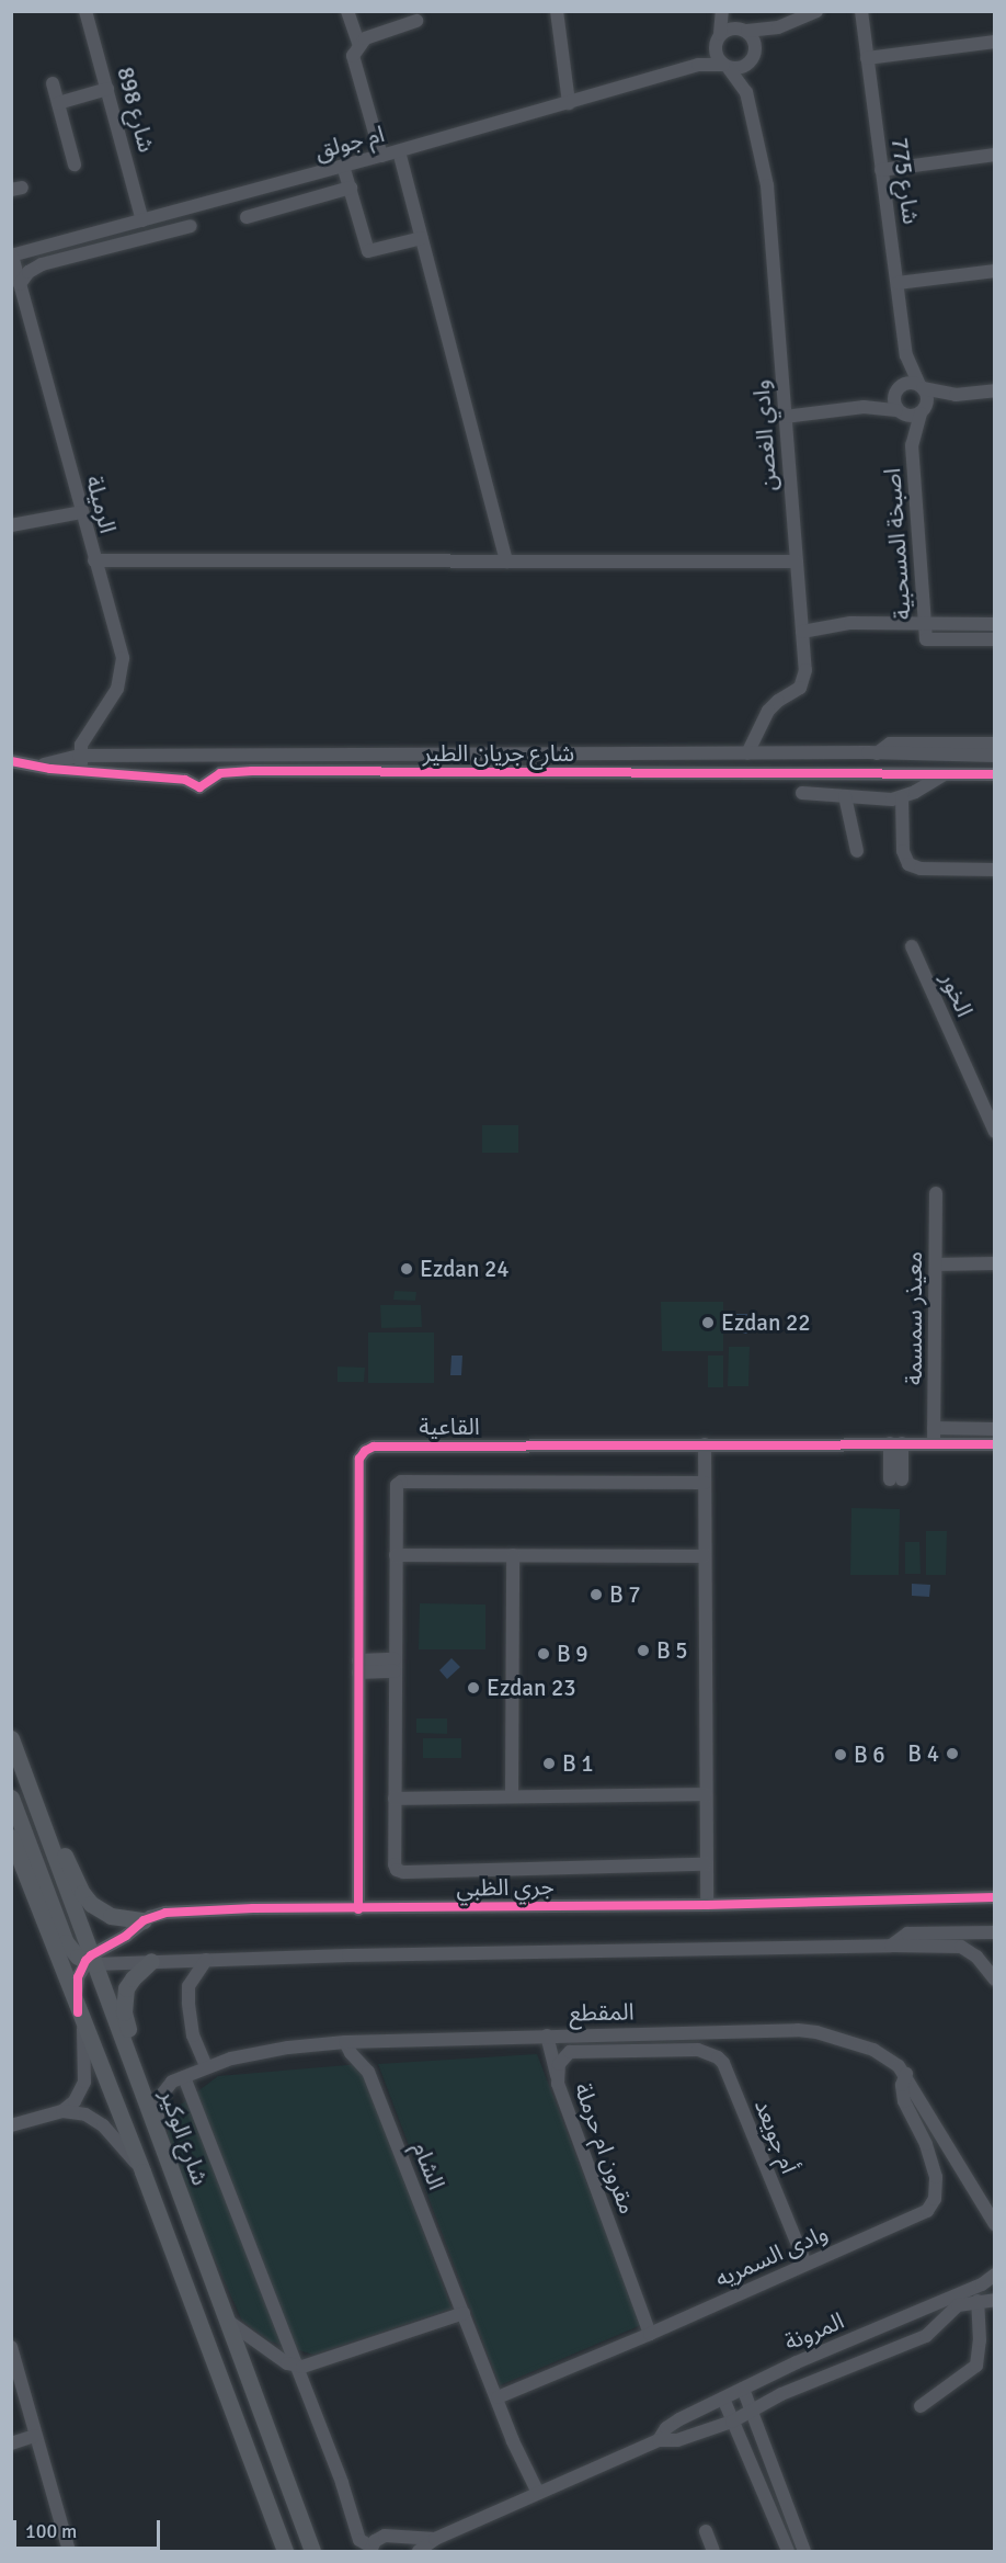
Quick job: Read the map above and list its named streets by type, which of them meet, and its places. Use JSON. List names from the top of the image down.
{
  "streets": {
    "main road": ["شارع الوكير"],
    "street": [
      "شارع 898",
      "ام جولق",
      "شارع 775",
      "وادي الغصن",
      "الرميلة",
      "اصبخة المسحبية",
      "شارع جريان الطير",
      "الخور",
      "معيذر سمسمة",
      "القاعية",
      "جري الظبي",
      "المقطع",
      "أم جويعد",
      "مقرون ام حرملة",
      "الشام",
      "وادى السمريه",
      "المرونة"
    ]
  },
  "crossings": [
    ["شارع 898", "ام جولق"],
    ["ام جولق", "الرميلة"],
    ["شارع 775", "اصبخة المسحبية"],
    ["وادي الغصن", "شارع جريان الطير"],
    ["الرميلة", "شارع جريان الطير"],
    ["معيذر سمسمة", "القاعية"],
    ["القاعية", "جري الظبي"],
    ["جري الظبي", "شارع الوكير"],
    ["المقطع", "شارع الوكير"],
    ["المقطع", "الشام"],
    ["المقطع", "وادى السمريه"],
    ["أم جويعد", "مقرون ام حرملة"],
    ["أم جويعد", "وادى السمريه"],
    ["مقرون ام حرملة", "وادى السمريه"],
    ["الشام", "وادى السمريه"],
    ["الشام", "المرونة"]
  ],
  "places": [
    "Ezdan 24",
    "Ezdan 22",
    "B 7",
    "B 5",
    "B 9",
    "Ezdan 23",
    "B 4",
    "B 6",
    "B 1"
  ],
  "scale_bar": "100 m"
}
